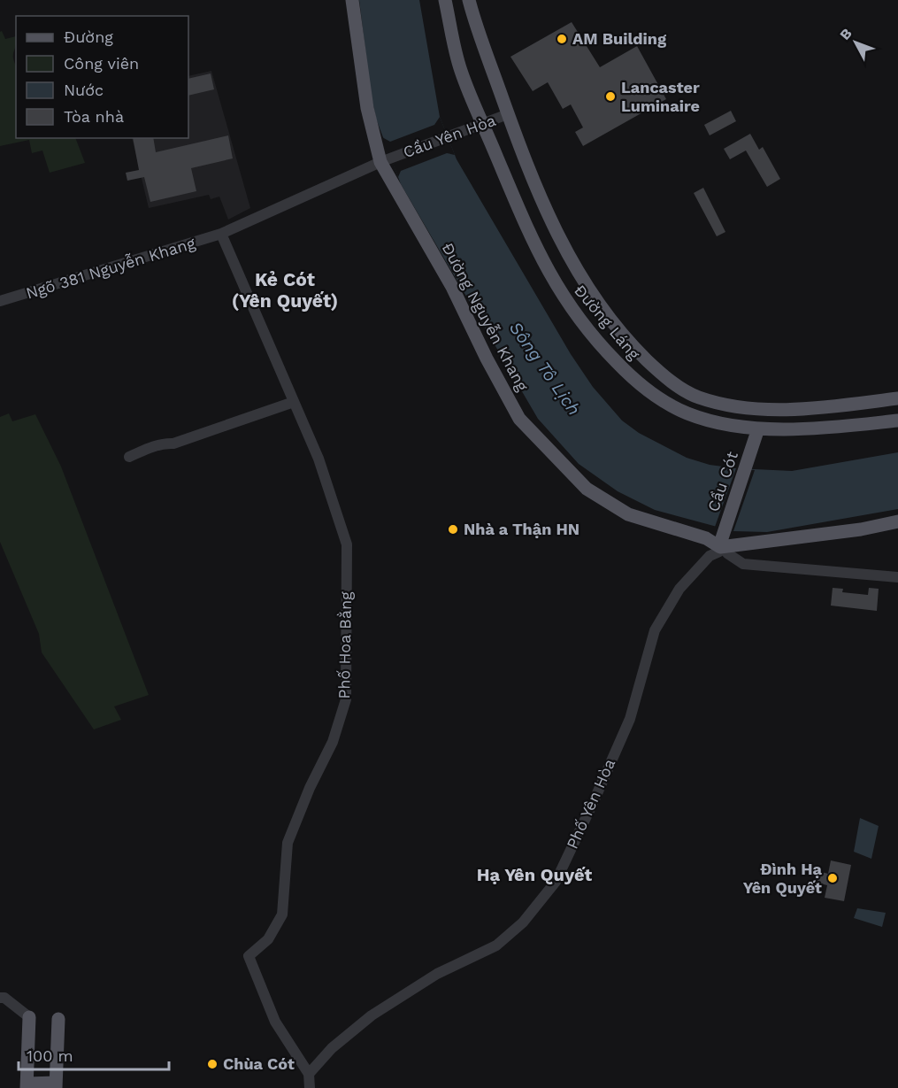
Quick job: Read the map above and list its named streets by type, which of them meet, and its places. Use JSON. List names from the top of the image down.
{
  "streets": {
    "main road": ["Đường Nguyễn Khang", "Đường Láng", "Cầu Cót"],
    "street": [
      "Cầu Yên Hòa",
      "Ngõ 381 Nguyễn Khang",
      "Phố Hoa Bằng",
      "Phố Yên Hòa"
    ]
  },
  "crossings": [
    ["Cầu Yên Hòa", "Ngõ 381 Nguyễn Khang"],
    ["Cầu Yên Hòa", "Đường Nguyễn Khang"],
    ["Cầu Yên Hòa", "Đường Láng"],
    ["Cầu Yên Hòa", "Phố Hoa Bằng"],
    ["Ngõ 381 Nguyễn Khang", "Phố Hoa Bằng"],
    ["Đường Nguyễn Khang", "Cầu Cót"],
    ["Đường Nguyễn Khang", "Phố Yên Hòa"],
    ["Đường Láng", "Cầu Cót"],
    ["Cầu Cót", "Phố Yên Hòa"],
    ["Phố Hoa Bằng", "Phố Yên Hòa"]
  ],
  "districts": ["Kẻ Cót (Yên Quyết)", "Hạ Yên Quyết"],
  "water": ["Sông Tô Lịch"],
  "places": [
    "AM Building",
    "Lancaster Luminaire",
    "Nhà a Thận HN",
    "Đình Hạ Yên Quyết",
    "Chùa Cót"
  ],
  "legend": [
    "Đường",
    "Công viên",
    "Nước",
    "Tòa nhà"
  ],
  "scale_bar": "100 m",
  "north": "top left"
}
